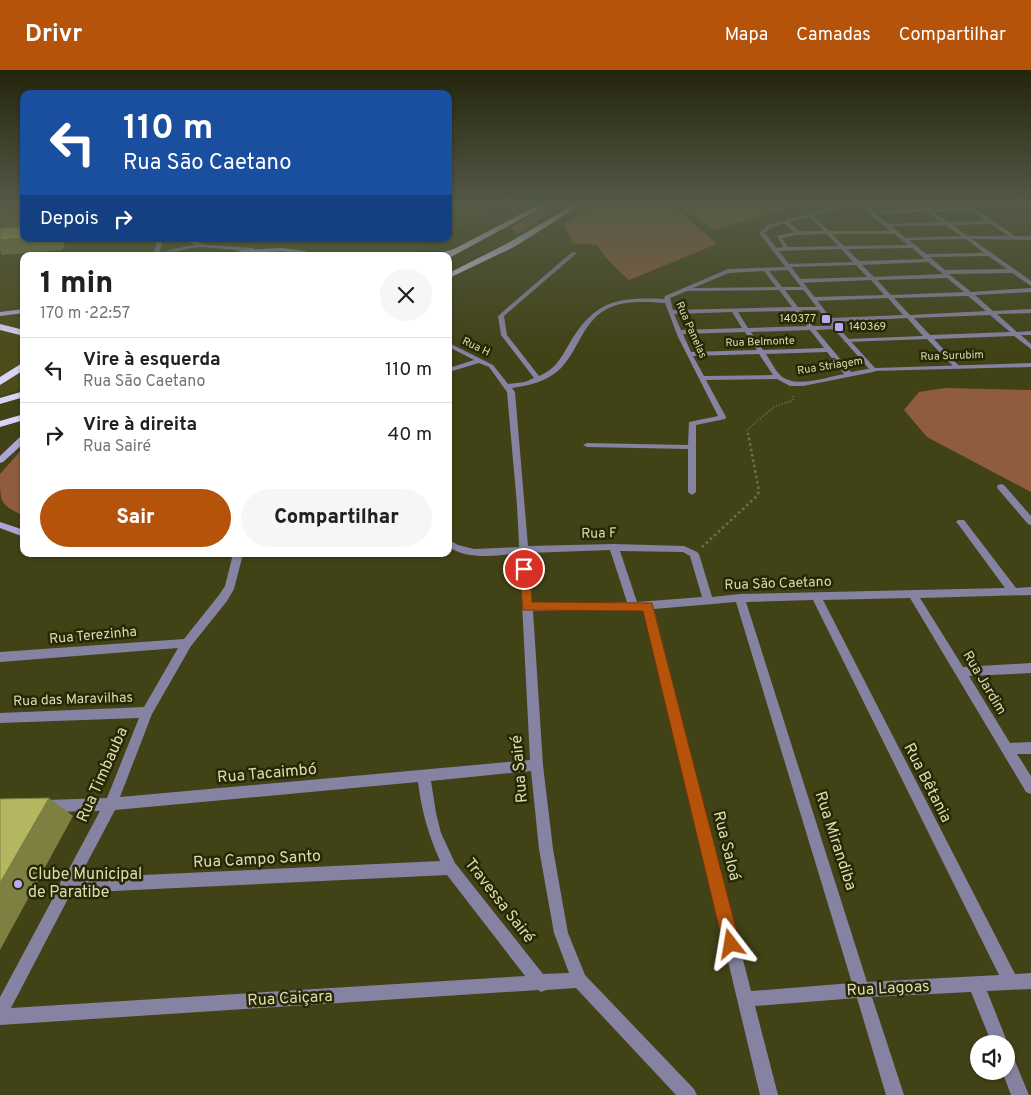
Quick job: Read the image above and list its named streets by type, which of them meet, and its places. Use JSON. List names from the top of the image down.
{
  "streets": {
    "street": [
      "Rua Panelas",
      "Rua Belmonte",
      "Rua H",
      "Rua Surubim",
      "Rua Striagem",
      "Rua F",
      "Rua São Caetano",
      "Rua Terezinha",
      "Rua Jardim",
      "Rua das Maravilhas",
      "Rua Sairé",
      "Rua Tacaimbó",
      "Rua Timbauba",
      "Rua Bêtania",
      "Rua Mirandiba",
      "Rua Saloá",
      "Rua Campo Santo",
      "Travessa Sairé",
      "Rua Lagoas",
      "Rua Caiçara"
    ]
  },
  "crossings": [
    ["Rua Panelas", "Rua Belmonte"],
    ["Rua Panelas", "Rua Striagem"],
    ["Rua H", "Rua Sairé"],
    ["Rua Surubim", "Rua Striagem"],
    ["Rua F", "Rua Sairé"],
    ["Rua São Caetano", "Rua Jardim"],
    ["Rua São Caetano", "Rua Sairé"],
    ["Rua São Caetano", "Rua Bêtania"],
    ["Rua São Caetano", "Rua Mirandiba"],
    ["Rua São Caetano", "Rua Saloá"],
    ["Rua Terezinha", "Rua Timbauba"],
    ["Rua das Maravilhas", "Rua Timbauba"],
    ["Rua Sairé", "Rua Tacaimbó"],
    ["Rua Sairé", "Rua Caiçara"],
    ["Rua Tacaimbó", "Rua Timbauba"],
    ["Rua Tacaimbó", "Travessa Sairé"],
    ["Rua Timbauba", "Rua Campo Santo"],
    ["Rua Timbauba", "Rua Caiçara"],
    ["Rua Bêtania", "Rua Lagoas"],
    ["Rua Mirandiba", "Rua Lagoas"],
    ["Rua Saloá", "Rua Lagoas"],
    ["Rua Campo Santo", "Travessa Sairé"],
    ["Travessa Sairé", "Rua Caiçara"]
  ],
  "places": {
    "transit": ["140377", "140369"],
    "other": ["Clube Municipal de Paratibe"]
  },
  "page": {
    "header": "Drivr",
    "nav": ["Mapa", "Camadas", "Compartilhar"],
    "turn": ["110 m", "Rua São Caetano"],
    "then": "Depois",
    "heading": ["1 min", "170 m · 22:57"],
    "list": [
      {
        "name": "Vire à esquerda",
        "note": "Rua São Caetano",
        "value": "110 m"
      },
      {
        "name": "Vire à direita",
        "note": "Rua Sairé",
        "value": "40 m"
      }
    ],
    "buttons": ["Sair", "Compartilhar"]
  }
}
